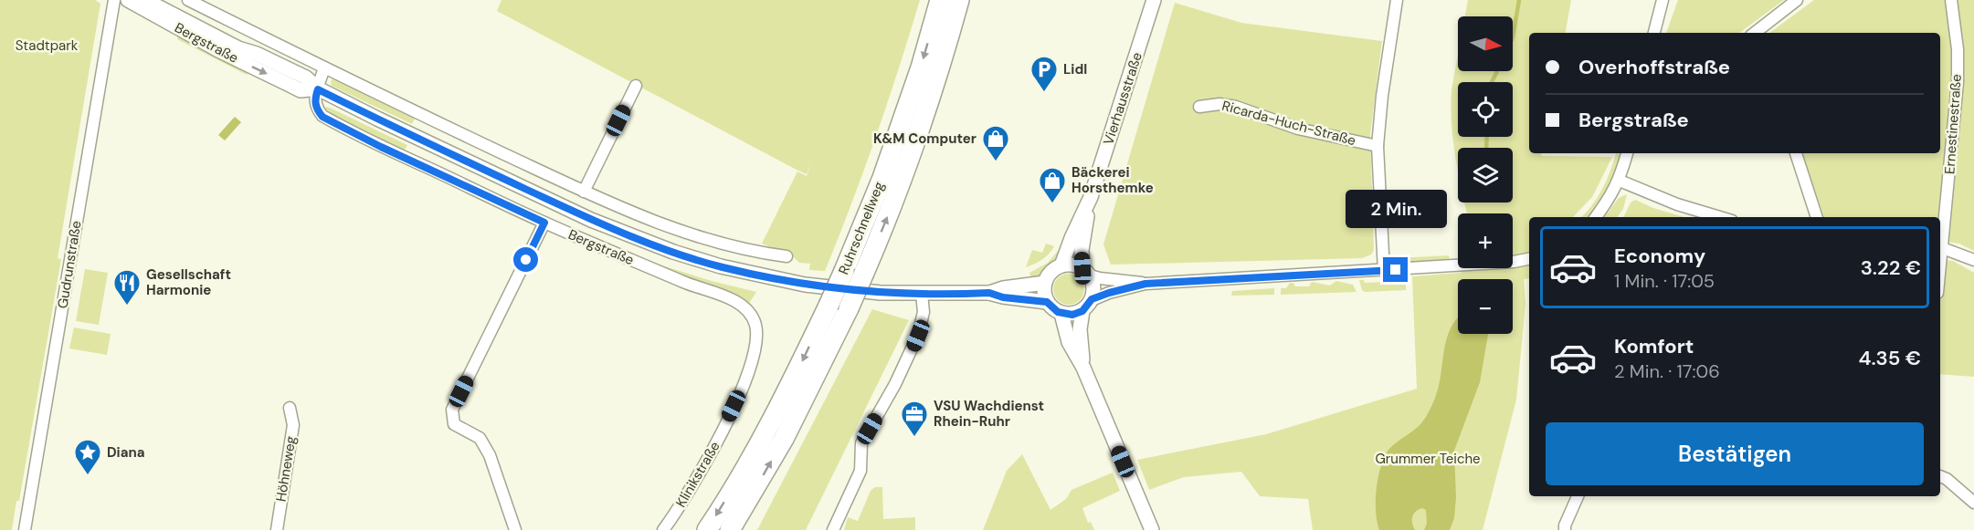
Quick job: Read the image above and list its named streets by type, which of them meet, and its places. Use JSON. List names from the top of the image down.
{
  "streets": {
    "highway": ["Ruhrschnellweg"],
    "street": [
      "Bergstraße",
      "Vierhausstraße",
      "Ricarda-Huch-Straße",
      "Ernestinestraße",
      "Gudrunstraße",
      "Höhneweg",
      "Klinikstraße"
    ]
  },
  "crossings": [
    ["Bergstraße", "Vierhausstraße"],
    ["Bergstraße", "Klinikstraße"]
  ],
  "parks": ["Stadtpark", "Grummer Teiche"],
  "places": {
    "parking": ["Lidl"],
    "shop": ["K&M Computer", "Bäckerei Horsthemke"],
    "restaurant": ["Gesellschaft Harmonie"],
    "office": ["VSU Wachdienst Rhein-Ruhr"],
    "place": ["Diana"]
  },
  "north": "right",
  "page": {
    "map_buttons": ["+", "−"],
    "banner": ["Overhoffstraße", "Bergstraße"],
    "bubble": "2 Min.",
    "list": [
      {
        "name": "Economy",
        "note": "1 Min. · 17:05",
        "value": "3.22 €"
      },
      {
        "name": "Komfort",
        "note": "2 Min. · 17:06",
        "value": "4.35 €"
      }
    ],
    "buttons": "Bestätigen"
  }
}
